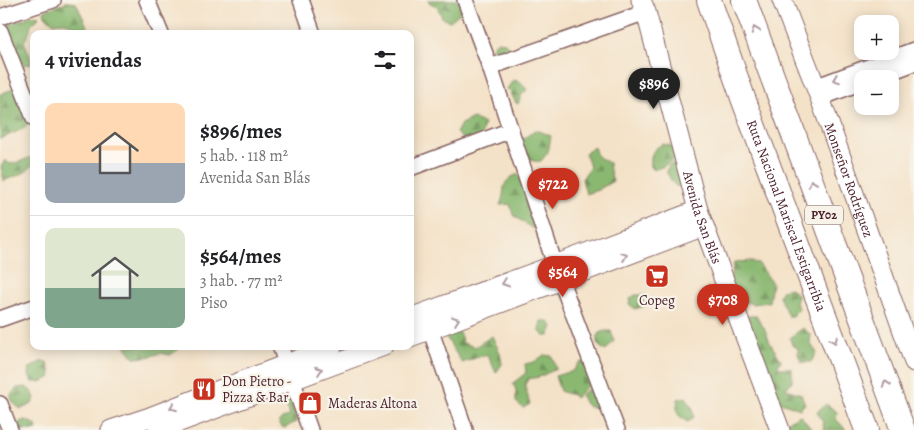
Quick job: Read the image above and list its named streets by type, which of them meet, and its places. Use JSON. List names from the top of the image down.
{
  "streets": {
    "highway": ["Ruta Nacional Mariscal Estigarribia", "PY02"],
    "street": ["Monseñor Rodríguez", "Avenida San Blás"]
  },
  "places": {
    "supermarket": ["Copeg"],
    "restaurant": ["Don Pietro - Pizza & Bar"],
    "shop": ["Maderas Altona"]
  },
  "page": {
    "map_buttons": ["+", "−"],
    "heading": "4 viviendas",
    "price": [
      "$896",
      "$722",
      "$564",
      "$708"
    ],
    "list": [
      {
        "name": "$896/mes",
        "note": "5 hab. · 118 m² · Avenida San Blás"
      },
      {
        "name": "$564/mes",
        "note": "3 hab. · 77 m² · Piso"
      }
    ]
  }
}
